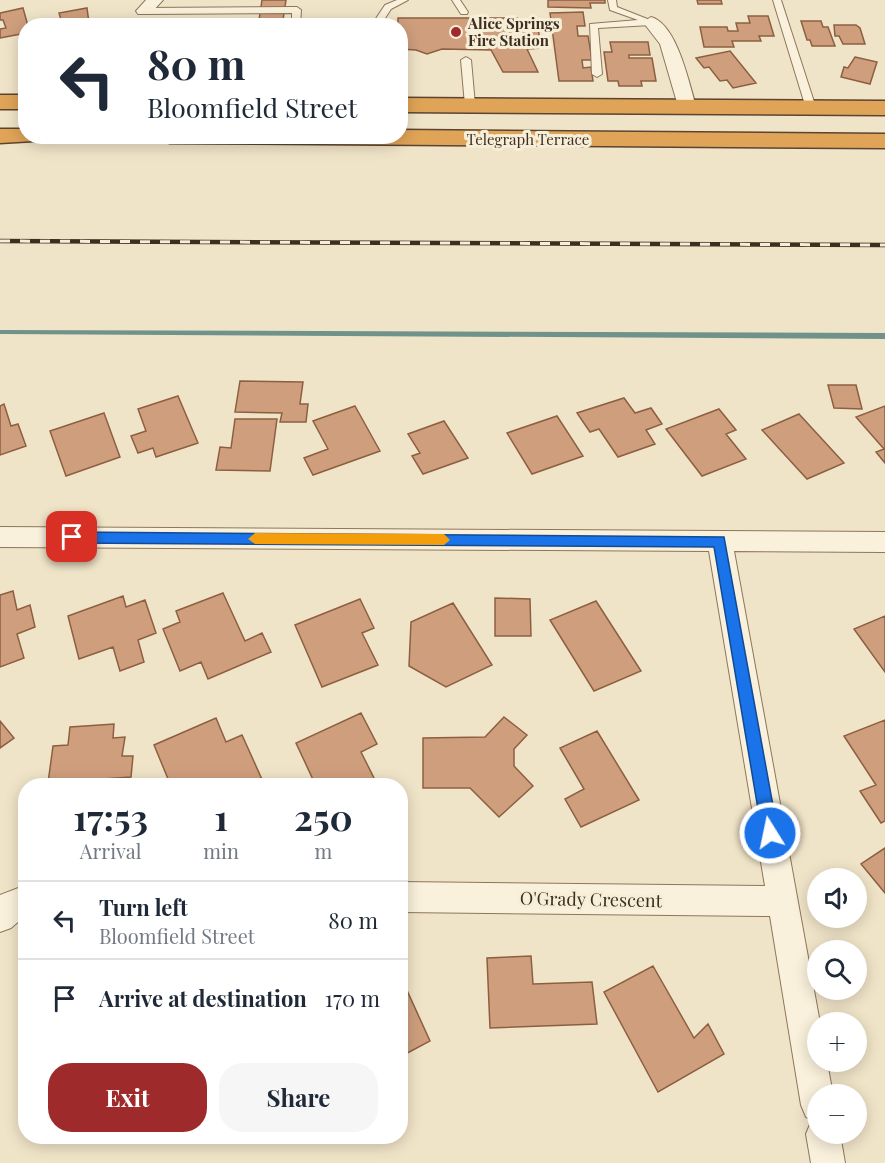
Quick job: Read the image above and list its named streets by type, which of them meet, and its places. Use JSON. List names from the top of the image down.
{
  "streets": {
    "highway": ["Telegraph Terrace"],
    "street": ["O'Grady Crescent"]
  },
  "places": ["Alice Springs Fire Station"],
  "page": {
    "turn": ["80 m", "Bloomfield Street"],
    "eta": [
      "17:53",
      "Arrival",
      "1",
      "min",
      "250",
      "m"
    ],
    "map_buttons": ["+", "−"],
    "list": [
      {
        "name": "Turn left",
        "note": "Bloomfield Street",
        "value": "80 m"
      },
      {
        "name": "Arrive at destination",
        "value": "170 m"
      }
    ],
    "buttons": ["Exit", "Share"]
  }
}
